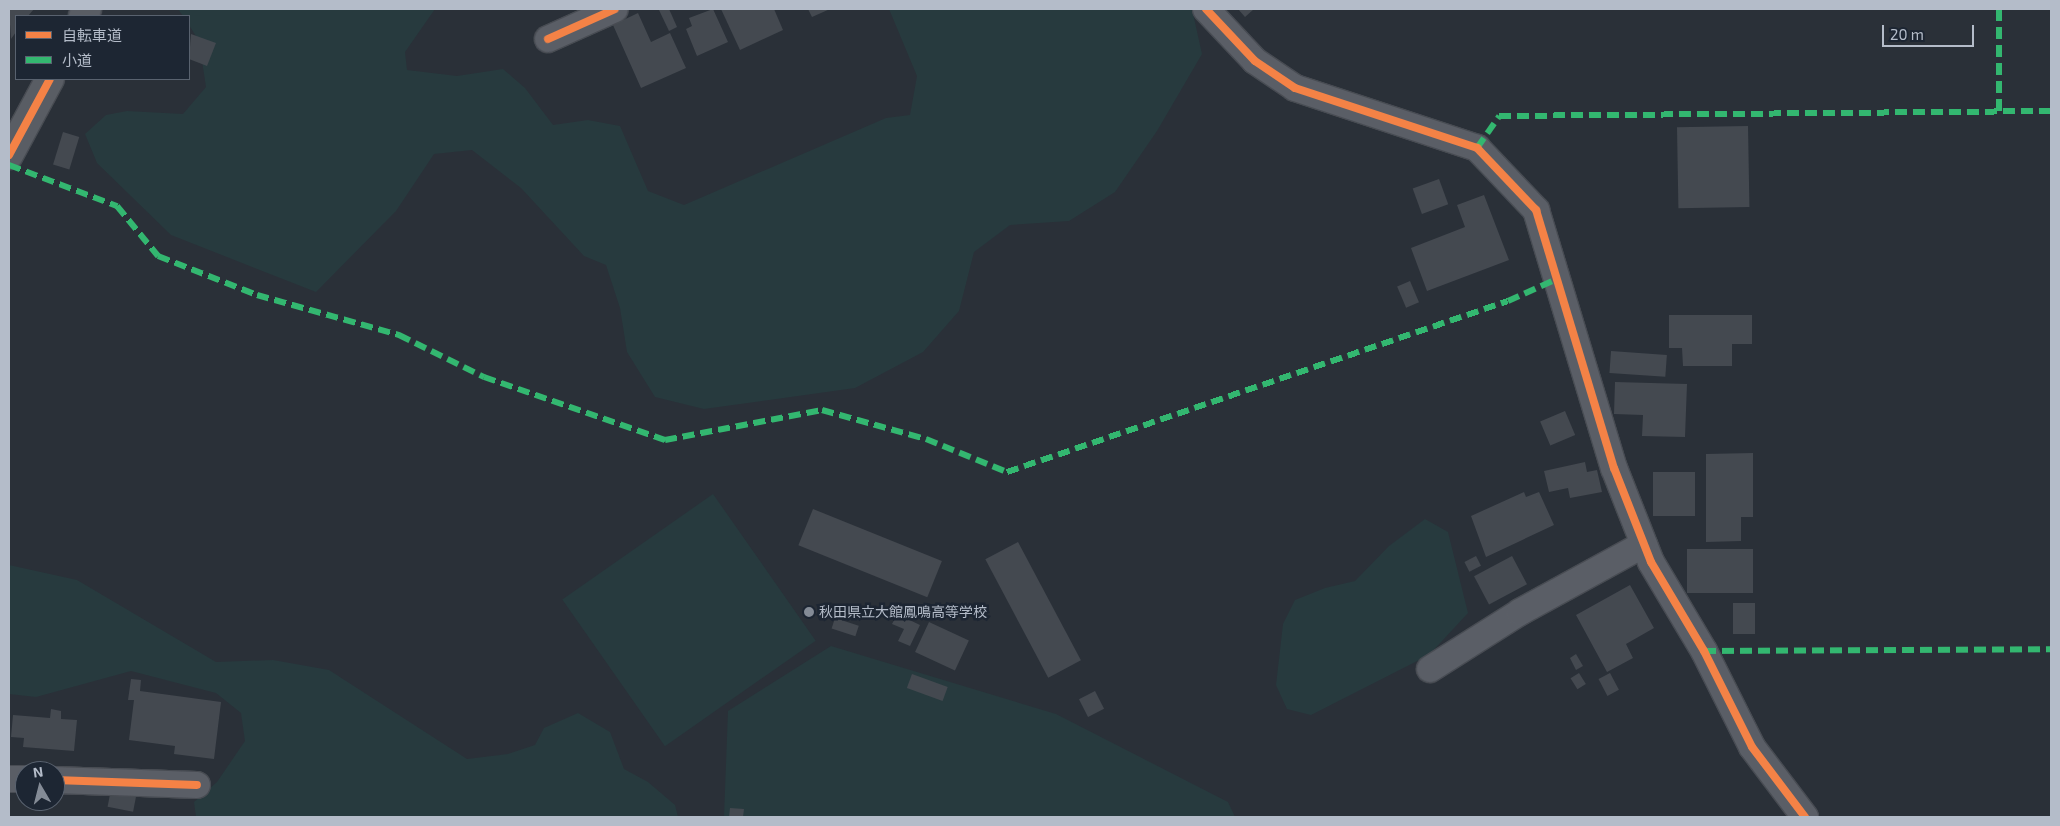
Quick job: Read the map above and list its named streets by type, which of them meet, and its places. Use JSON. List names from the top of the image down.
{
  "places": ["秋田県立大館鳳鳴高等学校"],
  "legend": ["自転車道", "小道"],
  "scale_bar": "20 m",
  "north": "top"
}
